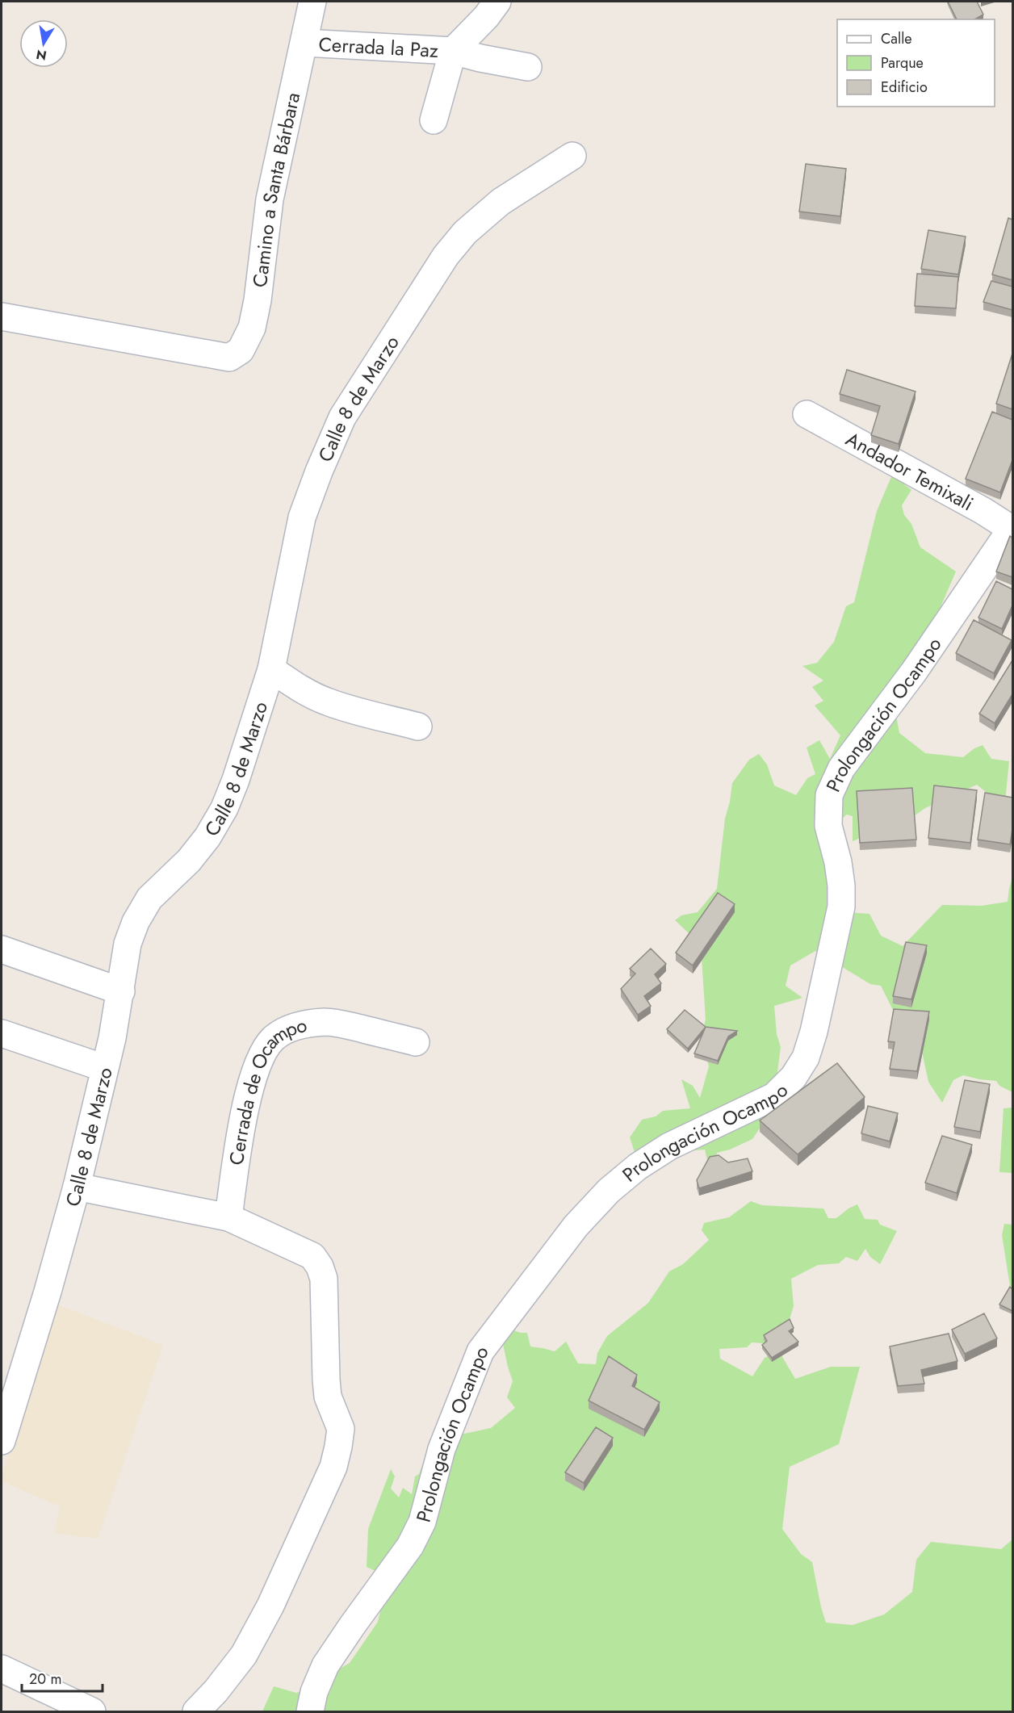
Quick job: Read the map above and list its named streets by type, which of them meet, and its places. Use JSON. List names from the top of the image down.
{
  "streets": {
    "street": [
      "Cerrada la Paz",
      "Camino a Santa Bárbara",
      "Calle 8 de Marzo",
      "Andador Temixali",
      "Prolongación Ocampo",
      "Cerrada de Ocampo"
    ]
  },
  "crossings": [
    ["Cerrada la Paz", "Camino a Santa Bárbara"],
    ["Andador Temixali", "Prolongación Ocampo"]
  ],
  "legend": ["Calle", "Parque", "Edificio"],
  "scale_bar": "20 m",
  "north": "bottom"
}
